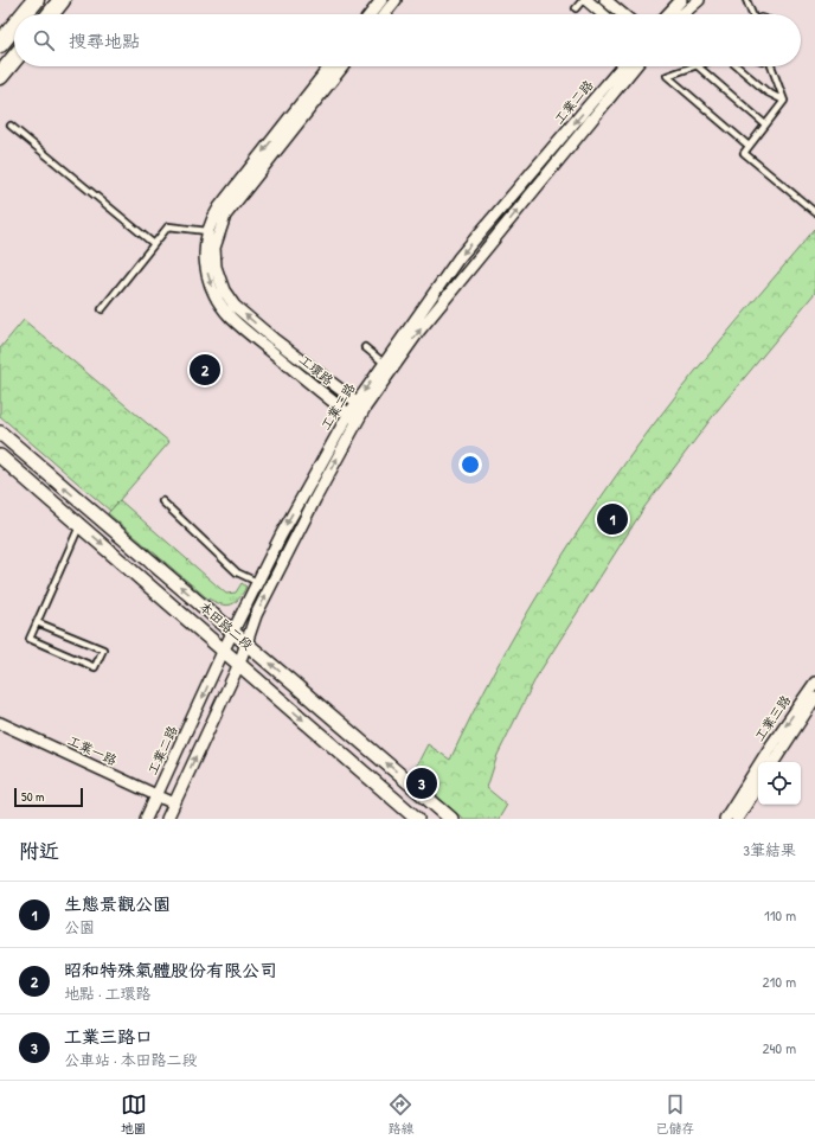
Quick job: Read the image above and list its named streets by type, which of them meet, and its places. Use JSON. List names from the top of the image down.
{
  "streets": {
    "street": [
      "工業二路",
      "工環路",
      "本田路二段",
      "工業三路",
      "工業一路"
    ]
  },
  "crossings": [
    ["工業二路", "工環路"],
    ["工業二路", "本田路二段"],
    ["工業二路", "工業一路"]
  ],
  "scale_bar": "50 m",
  "page": {
    "search": "搜尋地點",
    "pins": ["2", "1", "3"],
    "scale": "50 m",
    "heading": ["附近", "3筆結果"],
    "list": [
      {
        "mark": "1",
        "name": "生態景觀公園",
        "note": "公園",
        "value": "110 m"
      },
      {
        "mark": "2",
        "name": "昭和特殊氣體股份有限公司",
        "note": "地點 · 工環路",
        "value": "210 m"
      },
      {
        "mark": "3",
        "name": "工業三路口",
        "note": "公車站 · 本田路二段",
        "value": "240 m"
      }
    ],
    "nav": ["地圖", "路線", "已儲存"]
  }
}
